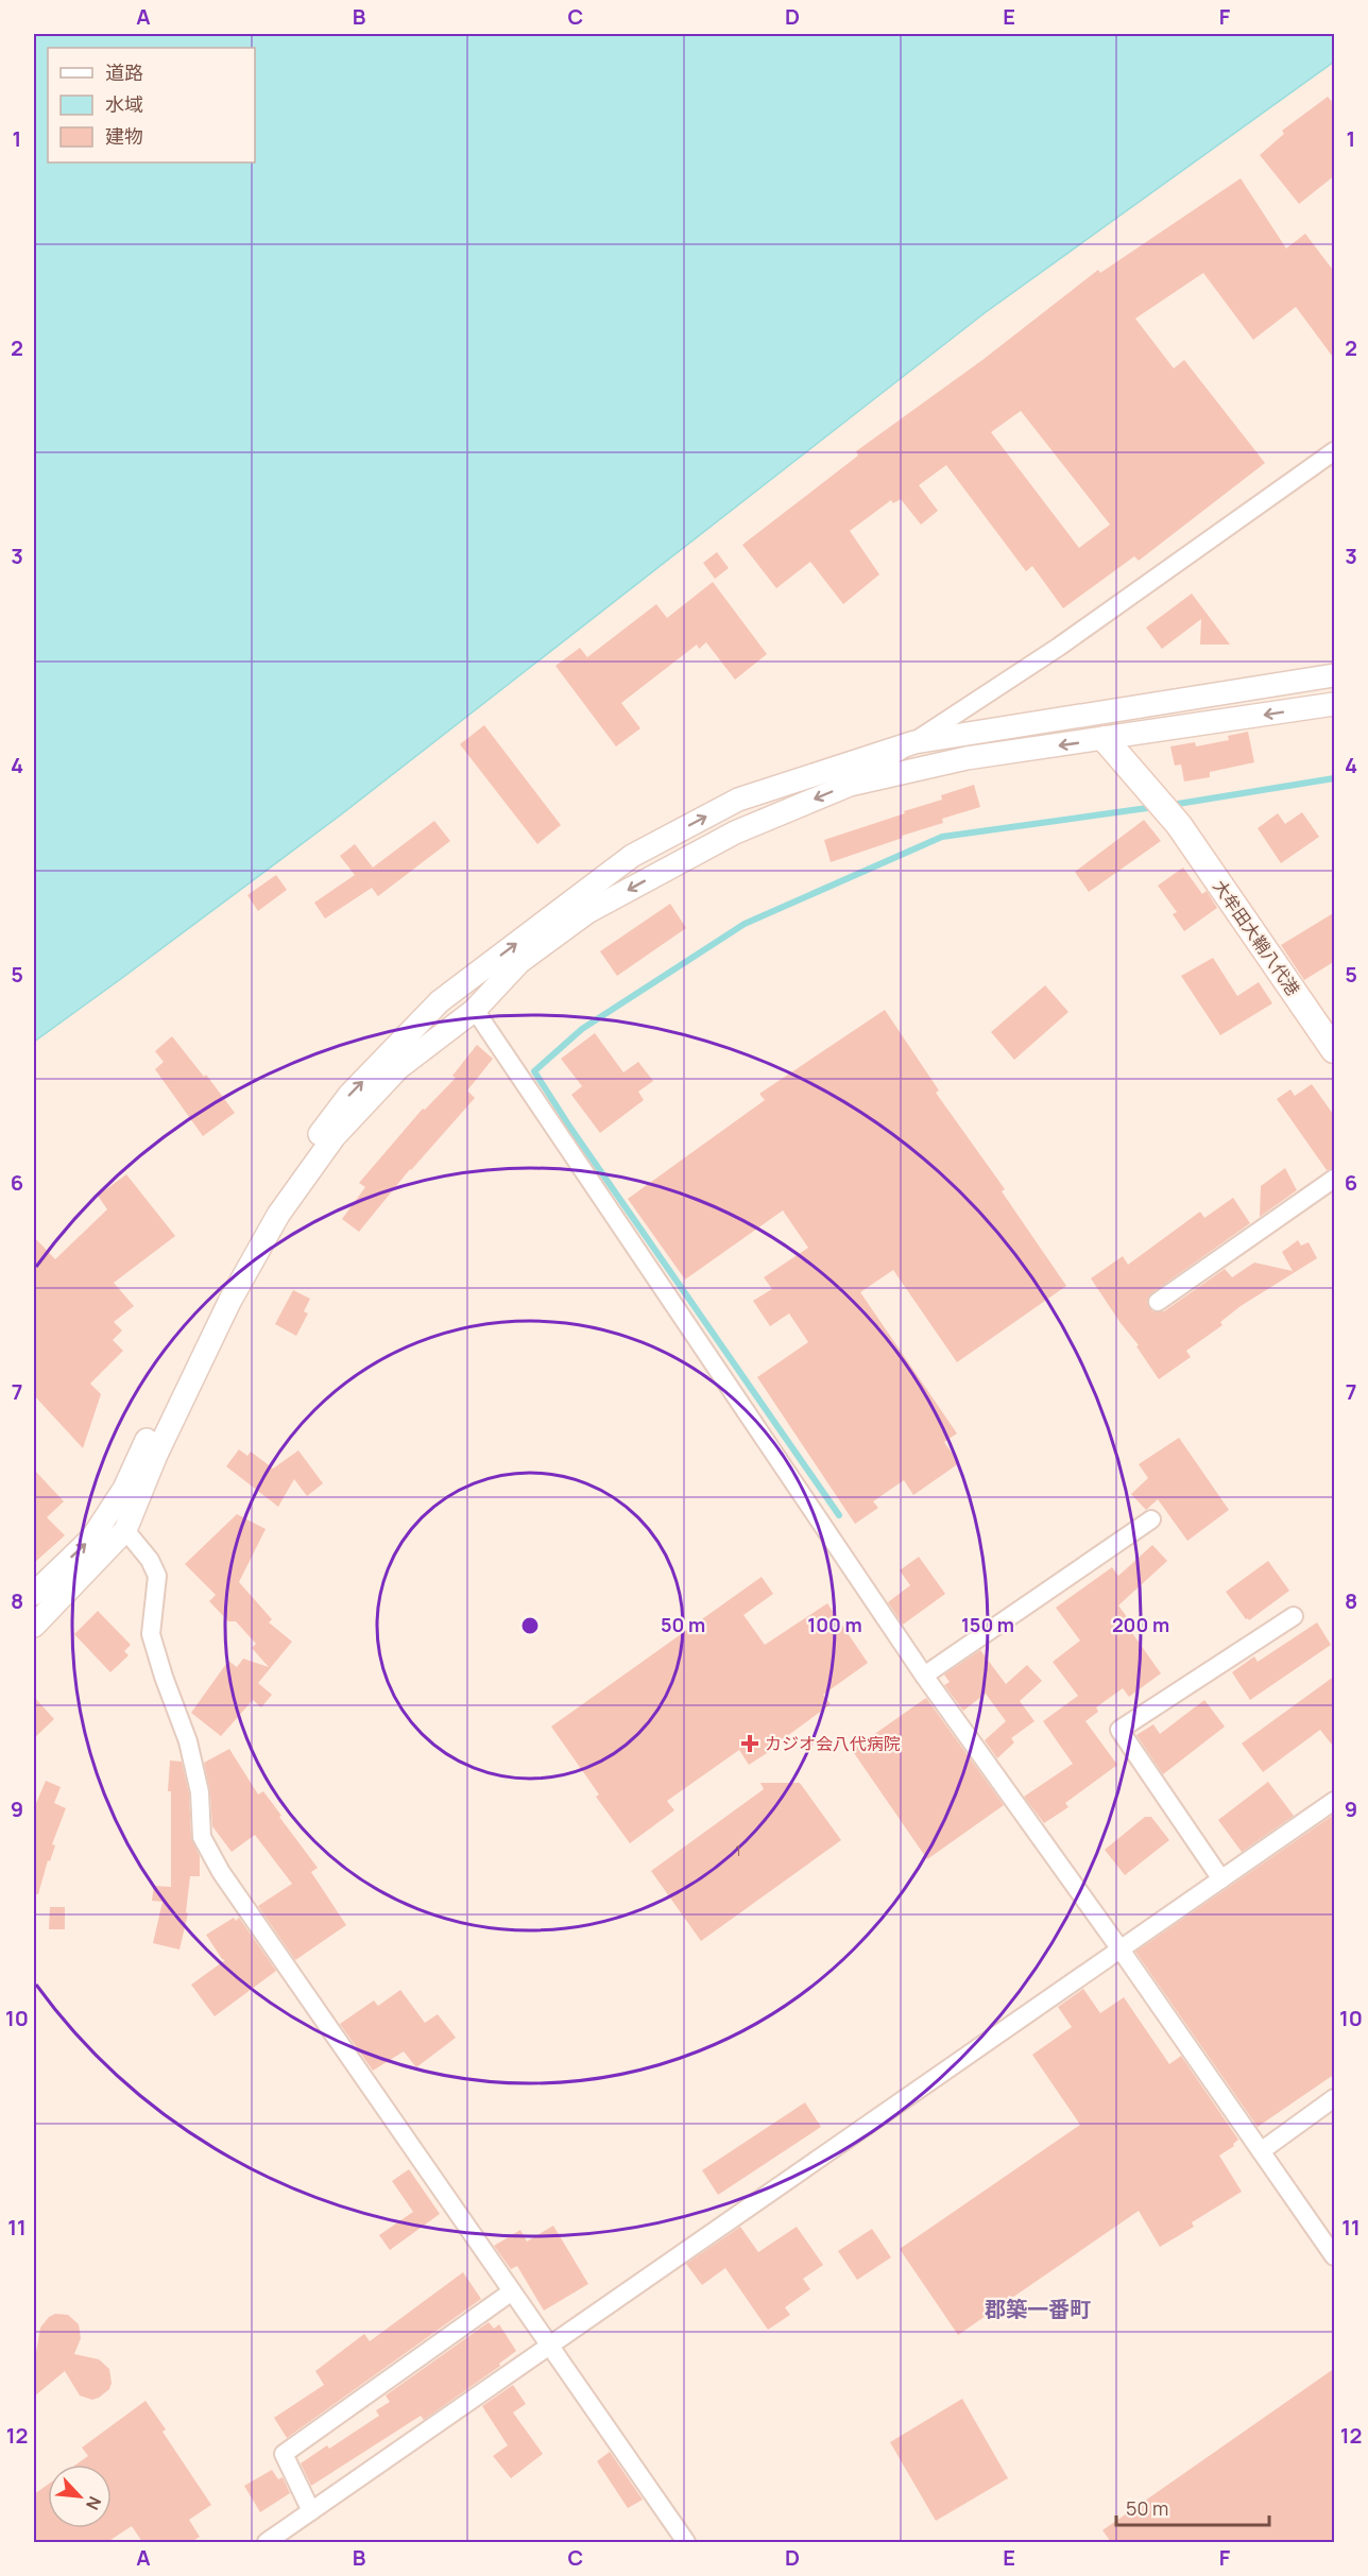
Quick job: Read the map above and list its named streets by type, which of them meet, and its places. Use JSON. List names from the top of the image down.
{
  "streets": {
    "main road": ["大牟田大鞘八代港"]
  },
  "districts": ["郡築一番町"],
  "places": {
    "health": ["カジオ会八代病院"]
  },
  "house_numbers": ["1"],
  "legend": ["道路", "水域", "建物"],
  "scale_bar": "50 m",
  "north": "bottom right",
  "grid": {
    "columns": [
      "A",
      "B",
      "C",
      "D",
      "E",
      "F"
    ],
    "rows": [
      "1",
      "2",
      "3",
      "4",
      "5",
      "6",
      "7",
      "8",
      "9",
      "10",
      "11",
      "12"
    ]
  },
  "rings": [
    "50 m",
    "100 m",
    "150 m",
    "200 m"
  ]
}
